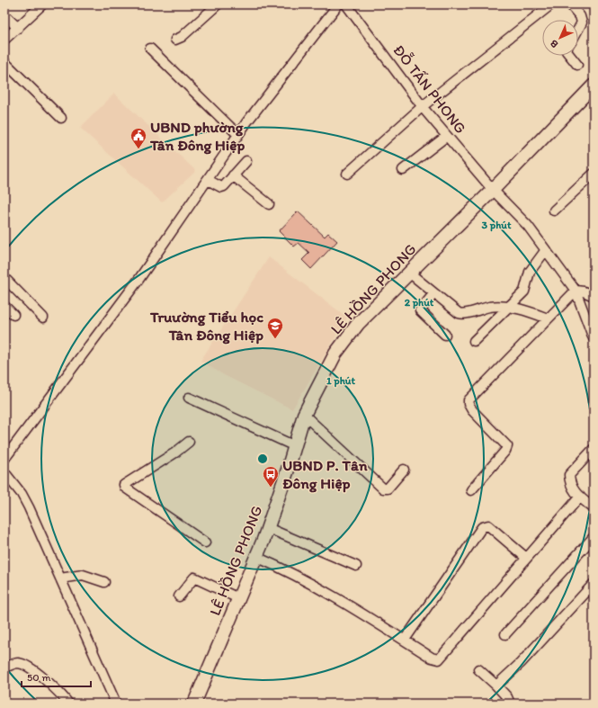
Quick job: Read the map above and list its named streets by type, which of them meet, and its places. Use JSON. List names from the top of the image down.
{
  "streets": {
    "main road": ["LÊ HỒNG PHONG"],
    "street": ["ĐỖ TẤN PHONG"]
  },
  "crossings": [
    ["ĐỖ TẤN PHONG", "LÊ HỒNG PHONG"]
  ],
  "places": {
    "public building": ["UBND phường Tân Đông Hiệp"],
    "school or university": ["Truường Tiểu học Tân Đông Hiệp"],
    "bus stop": ["UBND P. Tân Đông Hiệp"]
  },
  "scale_bar": "50 m",
  "north": "bottom left",
  "rings": ["3 phút", "2 phút", "1 phút"]
}
